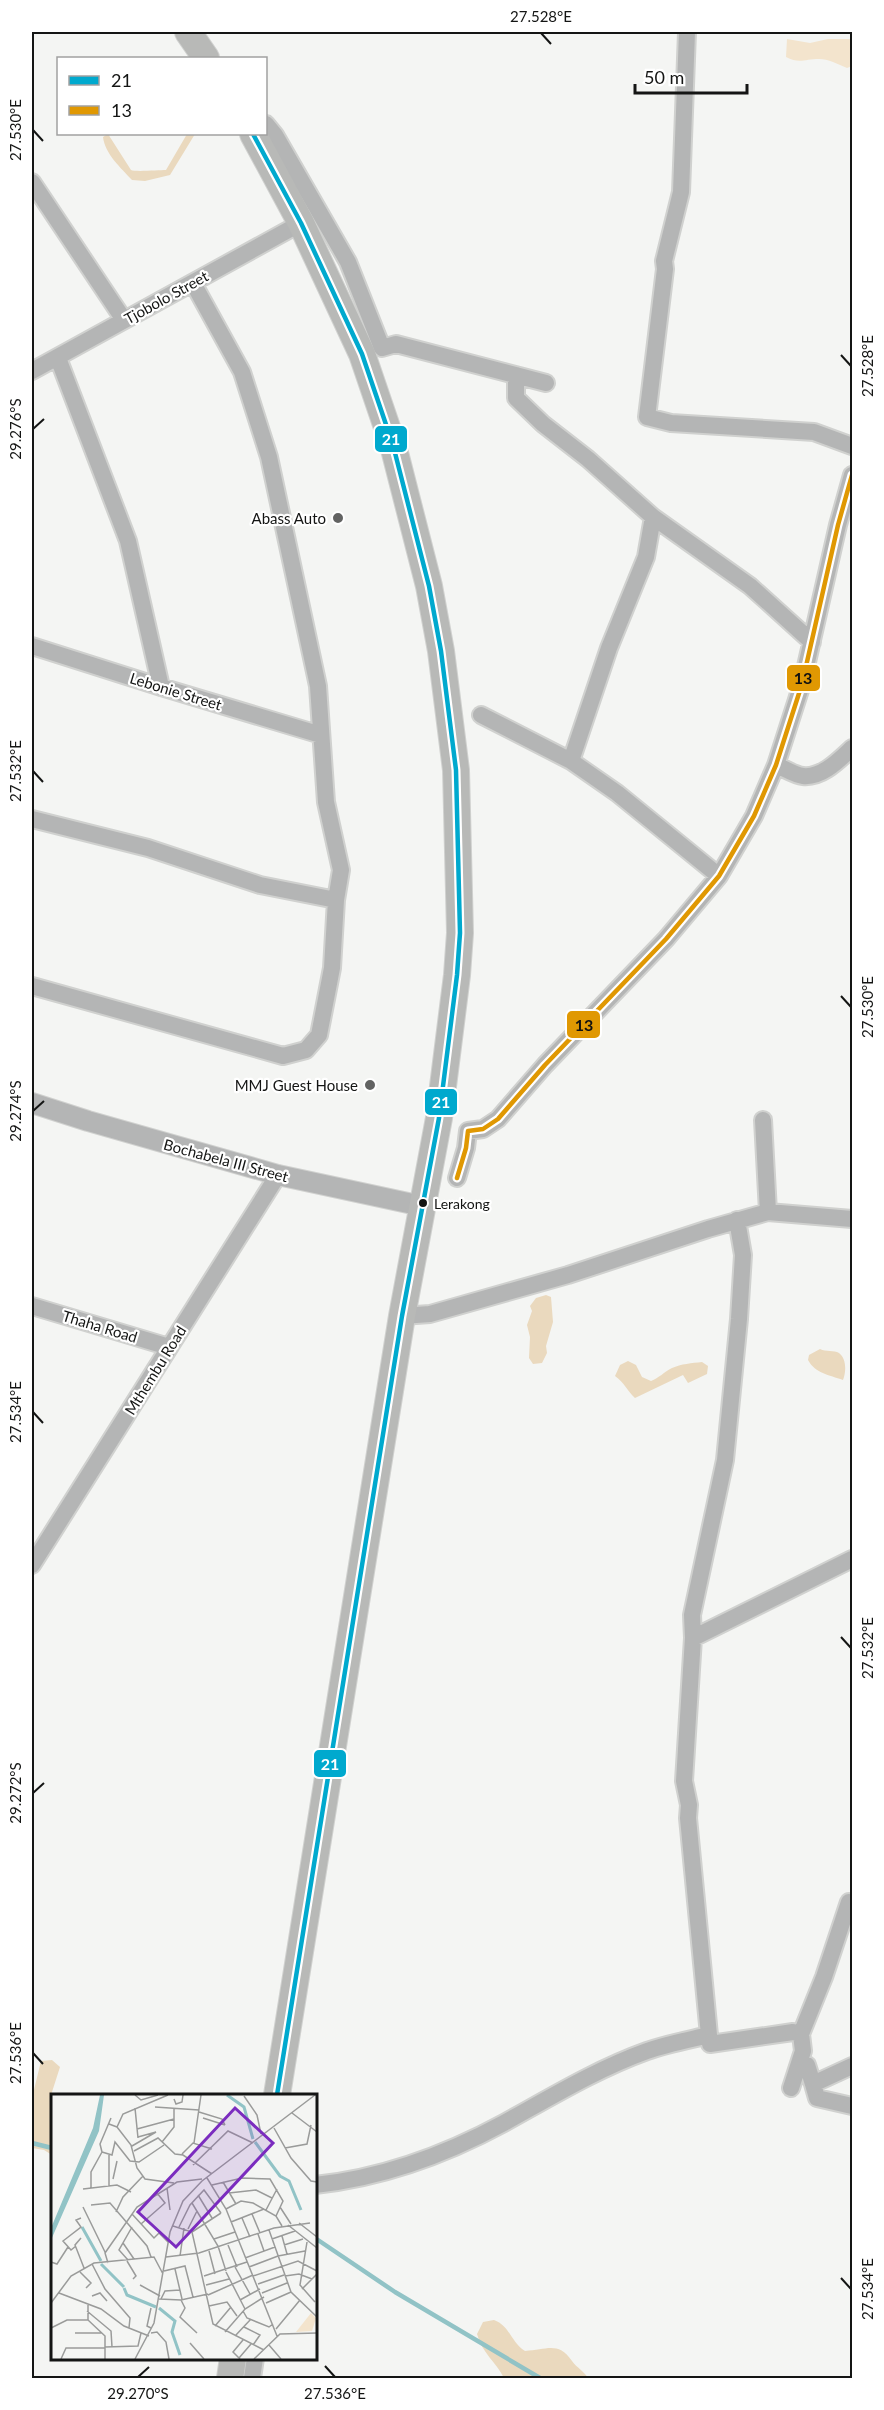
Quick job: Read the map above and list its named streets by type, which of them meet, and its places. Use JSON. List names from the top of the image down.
{
  "streets": {
    "street": [
      "Tjobolo Street",
      "Lebonie Street",
      "Bochabela III Street",
      "Thaha Road",
      "Mthembu Road"
    ]
  },
  "crossings": [
    ["Bochabela III Street", "Mthembu Road"],
    ["Thaha Road", "Mthembu Road"]
  ],
  "places": ["Abass Auto", "MMJ Guest House", "Lerakong"],
  "lines": ["transit line 21", "transit line 13"],
  "legend": ["21", "13"],
  "scale_bar": "50 m",
  "coordinates": [
    "27.528°E",
    "27.530°E",
    "29.276°S",
    "27.532°E",
    "29.274°S",
    "27.534°E",
    "29.272°S",
    "27.536°E",
    "29.270°S"
  ]
}
